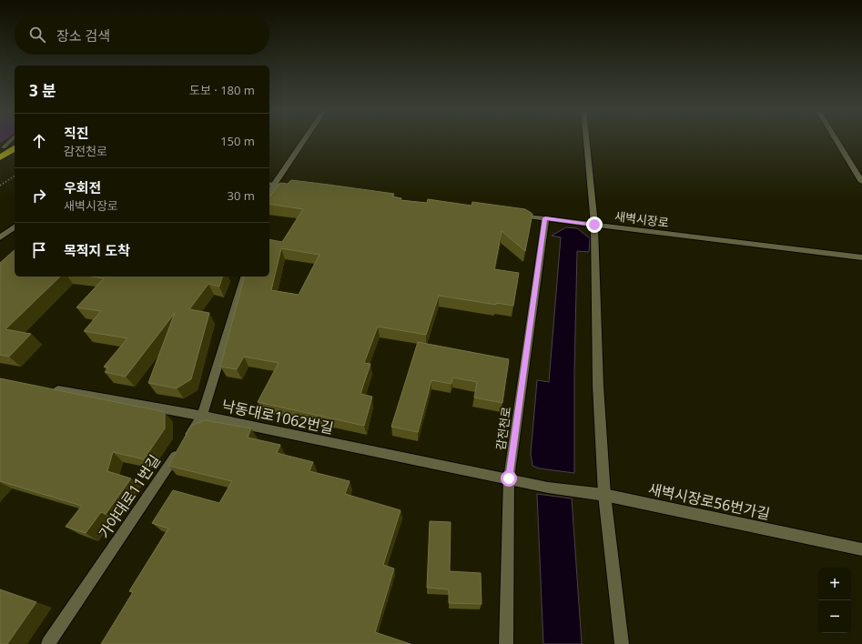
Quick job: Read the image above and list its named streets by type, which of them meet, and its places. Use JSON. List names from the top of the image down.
{
  "streets": {
    "street": [
      "새벽시장로",
      "낙동대로1062번길",
      "감전천로",
      "가야대로11번길",
      "새벽시장로56번가길"
    ]
  },
  "crossings": [
    ["새벽시장로", "감전천로"],
    ["낙동대로1062번길", "감전천로"],
    ["낙동대로1062번길", "가야대로11번길"],
    ["낙동대로1062번길", "새벽시장로56번가길"]
  ],
  "page": {
    "search": "장소 검색",
    "heading": ["3 분", "도보 · 180 m"],
    "list": [
      ["직진", "감전천로", "150 m"],
      ["우회전", "새벽시장로", "30 m"],
      "목적지 도착"
    ],
    "map_buttons": ["+", "−"]
  }
}
